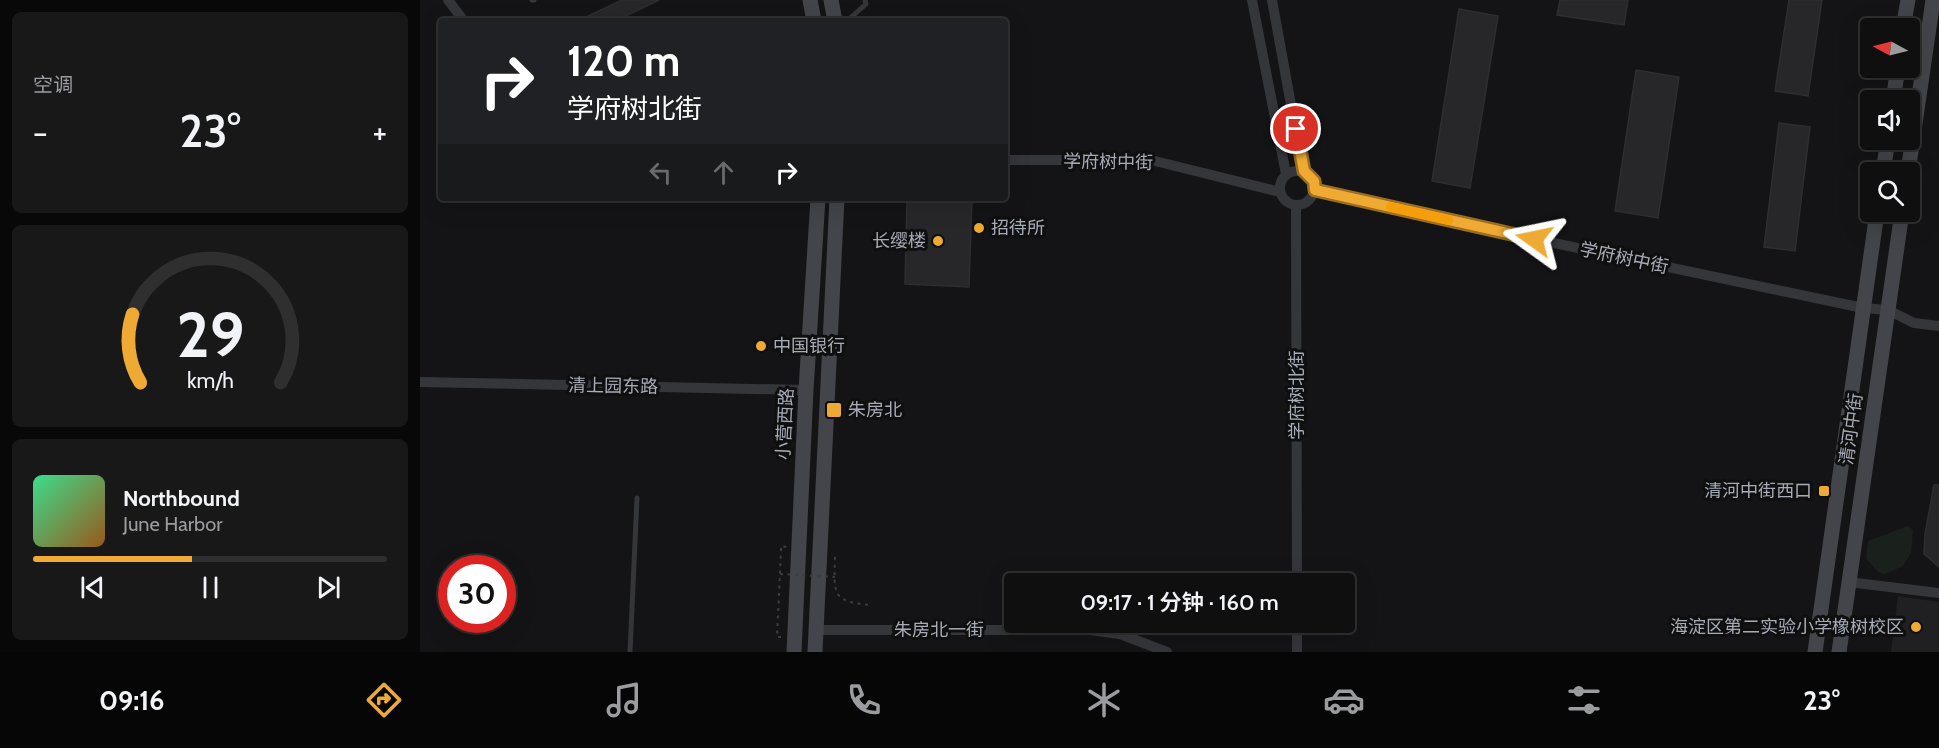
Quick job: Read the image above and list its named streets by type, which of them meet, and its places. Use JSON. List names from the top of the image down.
{
  "streets": {
    "street": [
      "学府树中街",
      "清上园东路",
      "学府树北街",
      "小营西路",
      "清河中街",
      "朱房北一街"
    ]
  },
  "crossings": [
    ["学府树中街", "学府树北街"],
    ["学府树中街", "清河中街"],
    ["清上园东路", "小营西路"]
  ],
  "places": {
    "other": [
      "招待所",
      "长缨楼",
      "中国银行",
      "海淀区第二实验小学橡树校区"
    ],
    "transit": ["朱房北", "清河中街西口"]
  },
  "north": "left",
  "page": {
    "tile": "空调",
    "turn": ["120 m", "学府树北街"],
    "heat": ["−", "23°", "+"],
    "song": ["Northbound", "June Harbor"],
    "limit": "30",
    "trip": "09:17 · 1 分钟 · 160 m",
    "tabs": ["09:16", "23°"],
    "gauge": ["29", "km/h"]
  }
}
